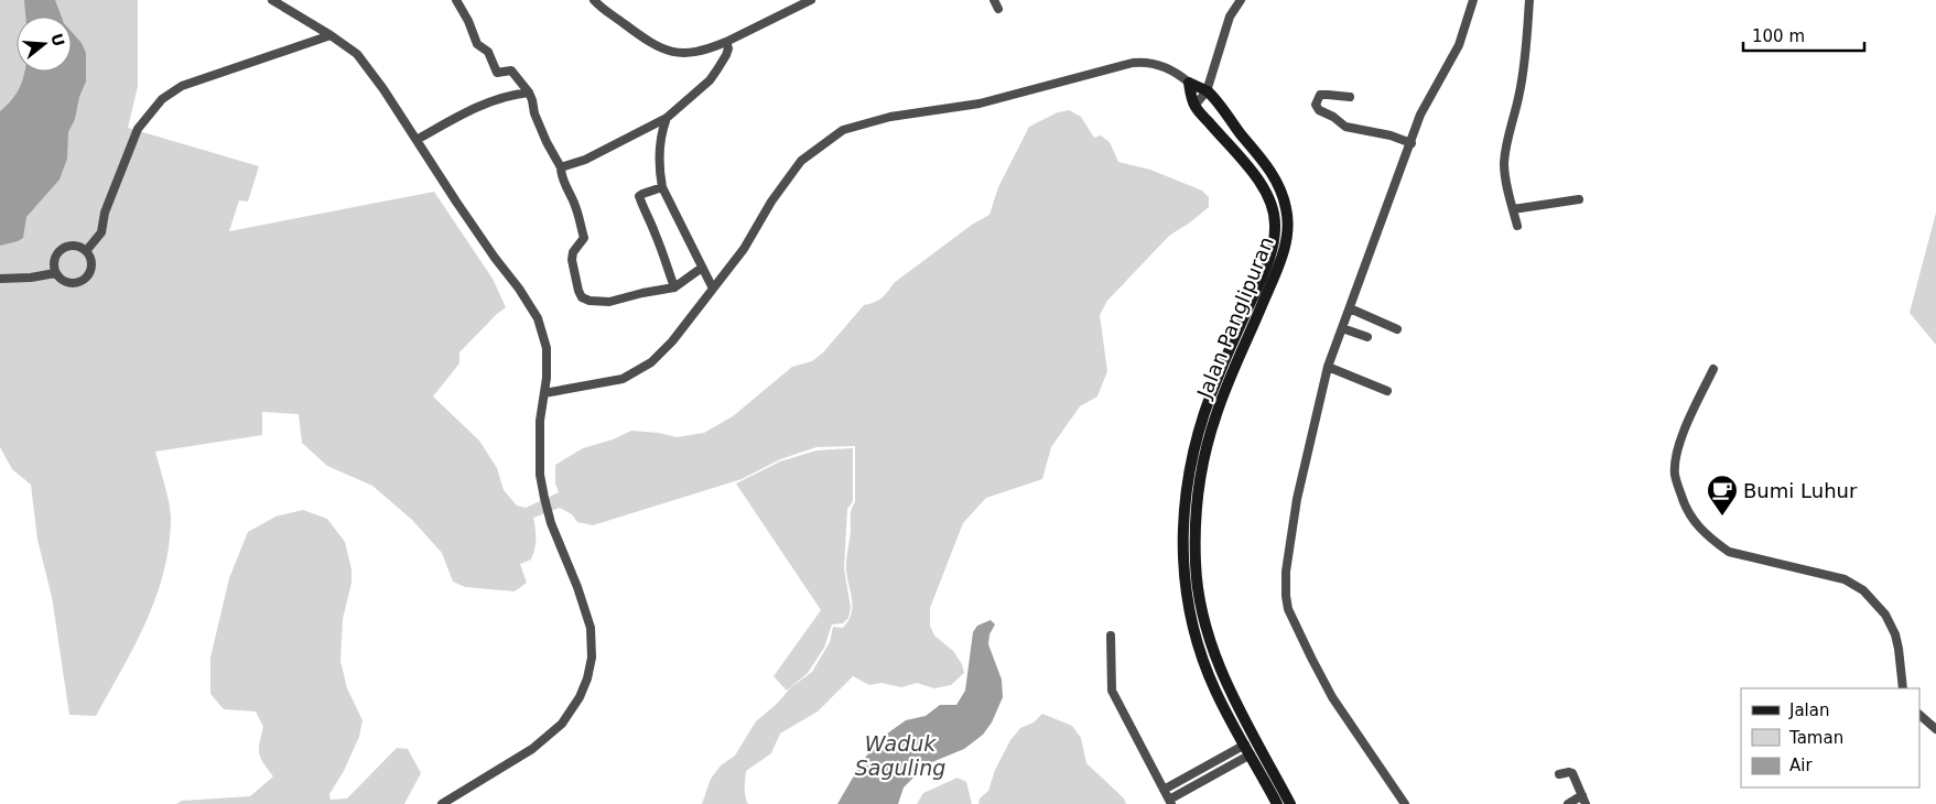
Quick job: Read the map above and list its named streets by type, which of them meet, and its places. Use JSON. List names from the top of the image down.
{
  "streets": {
    "main road": ["Jalan Panglipuran"]
  },
  "water": ["Waduk Saguling"],
  "places": {
    "cafe": ["Bumi Luhur"]
  },
  "legend": ["Jalan", "Taman", "Air"],
  "scale_bar": "100 m",
  "north": "right"
}
